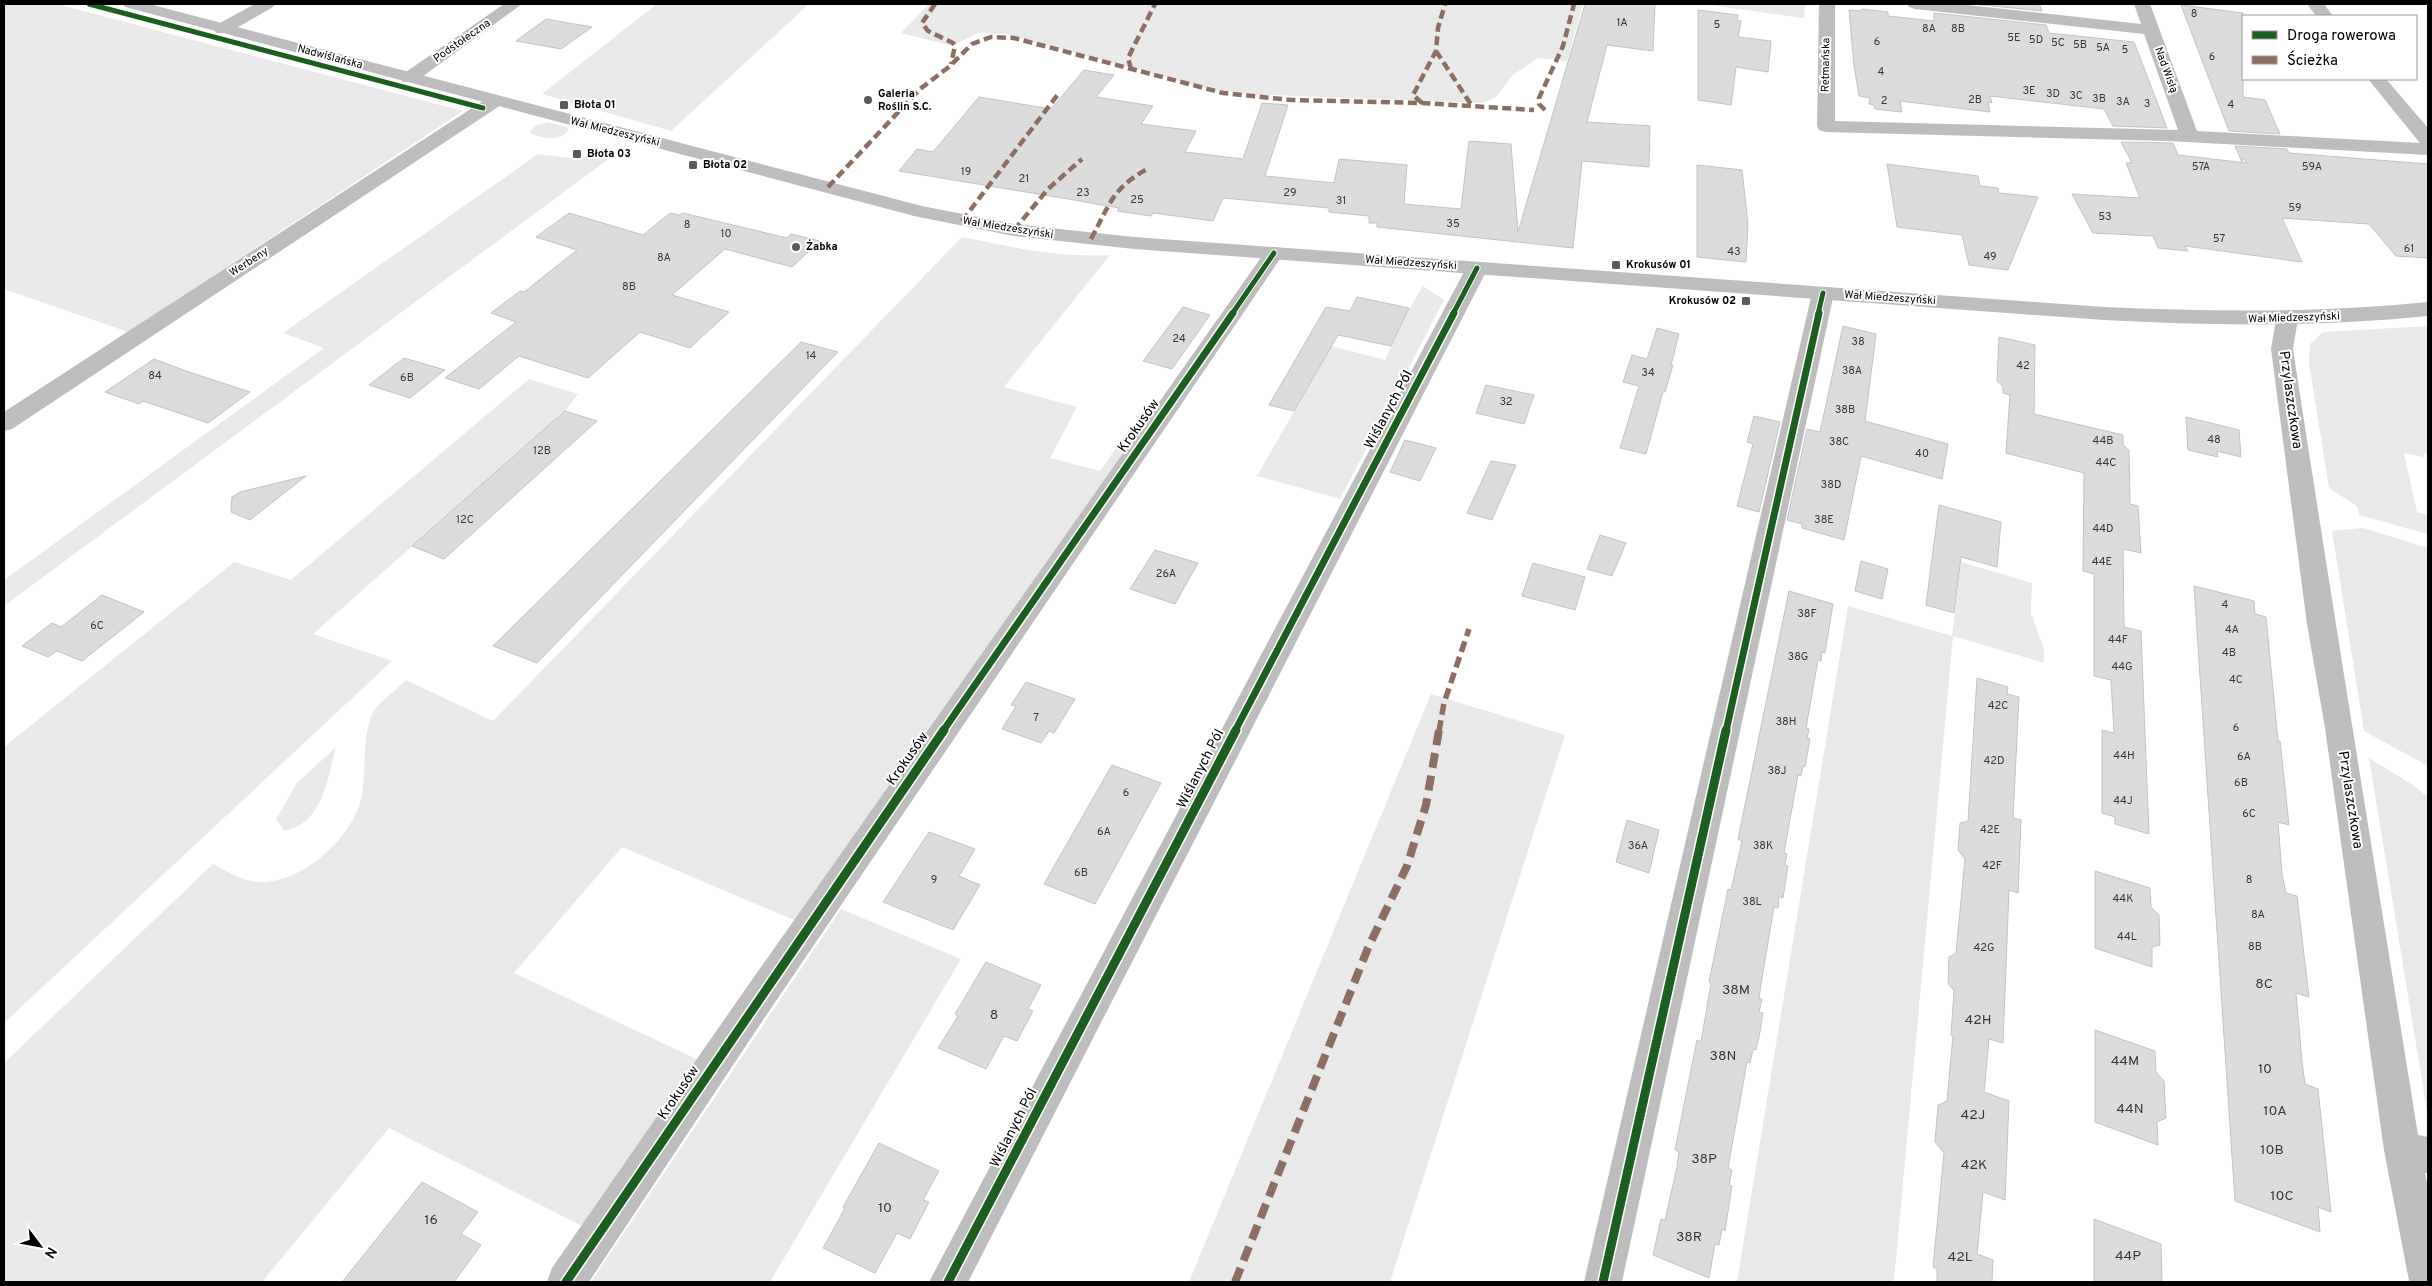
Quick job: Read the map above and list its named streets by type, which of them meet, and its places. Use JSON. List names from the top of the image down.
{
  "streets": {
    "street": [
      "Podstołeczna",
      "Nadwiślańska",
      "Retmańska",
      "Nad Wisłą",
      "Wał Miedzeszyński",
      "Werbeny",
      "Przylaszczkowa",
      "Wiślanych Pól",
      "Krokusów"
    ]
  },
  "crossings": [
    ["Podstołeczna", "Nadwiślańska"],
    ["Nadwiślańska", "Wał Miedzeszyński"],
    ["Nadwiślańska", "Werbeny"],
    ["Retmańska", "Nad Wisłą"],
    ["Wał Miedzeszyński", "Przylaszczkowa"],
    ["Wał Miedzeszyński", "Wiślanych Pól"],
    ["Wał Miedzeszyński", "Krokusów"]
  ],
  "places": {
    "other": ["Galeria Roślin S.C.", "Żabka"],
    "transit": [
      "Błota 01",
      "Błota 03",
      "Błota 02",
      "Krokusów 01",
      "Krokusów 02"
    ]
  },
  "house_numbers": [
    "8",
    "1A",
    "5",
    "8A",
    "8B",
    "5E",
    "5D",
    "6",
    "5C",
    "5B",
    "5A",
    "5",
    "6",
    "4",
    "3E",
    "3D",
    "3C",
    "3B",
    "2B",
    "2",
    "3A",
    "3",
    "4",
    "57A",
    "59A",
    "19",
    "21",
    "23",
    "29",
    "25",
    "31",
    "59",
    "53",
    "35",
    "8",
    "10",
    "57",
    "61",
    "43",
    "49",
    "8A",
    "8B",
    "24",
    "38",
    "14",
    "42",
    "38A",
    "34",
    "84",
    "6B",
    "32",
    "38B",
    "48",
    "44B",
    "38C",
    "12B",
    "40",
    "44C",
    "38D",
    "12C",
    "38E",
    "44D",
    "44E",
    "26A",
    "4",
    "38F",
    "6C",
    "4A",
    "44F",
    "4B",
    "38G",
    "44G",
    "4C",
    "42C",
    "7",
    "38H",
    "6",
    "44H",
    "6A",
    "42D",
    "38J",
    "6B",
    "6",
    "44J",
    "6C",
    "42E",
    "6A",
    "36A",
    "38K",
    "42F",
    "6B",
    "9",
    "8",
    "44K",
    "38L",
    "8A",
    "44L",
    "8B",
    "42G",
    "8C",
    "38M",
    "8",
    "42H",
    "38N",
    "44M",
    "10",
    "44N",
    "10A",
    "42J",
    "10B",
    "38P",
    "42K",
    "10C",
    "10",
    "16",
    "38R",
    "44P",
    "42L"
  ],
  "legend": ["Droga rowerowa", "Ścieżka"],
  "north": "bottom right"
}
